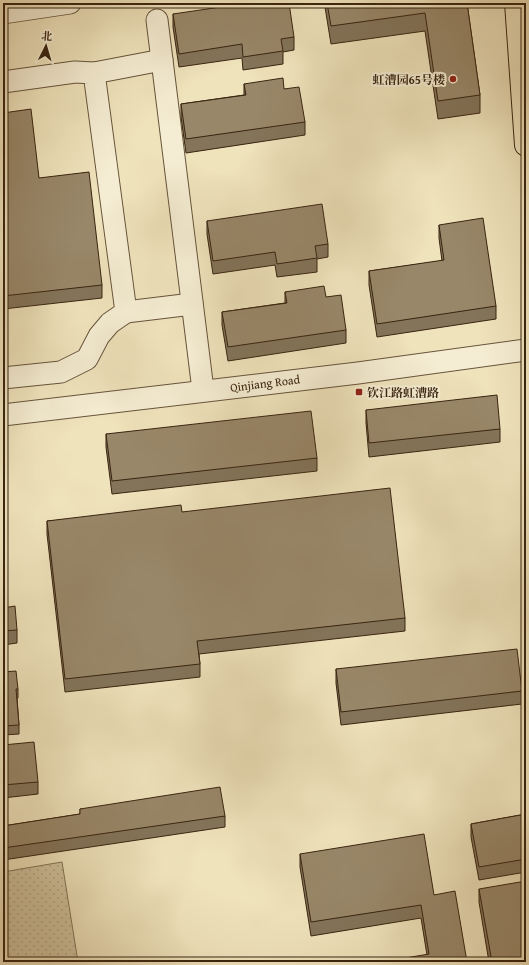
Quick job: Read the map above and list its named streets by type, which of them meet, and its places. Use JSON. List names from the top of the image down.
{
  "streets": {
    "street": ["Qinjiang Road"]
  },
  "places": {
    "other": ["虹漕园65号楼"],
    "transit": ["钦江路虹漕路"]
  },
  "north": "top"
}
